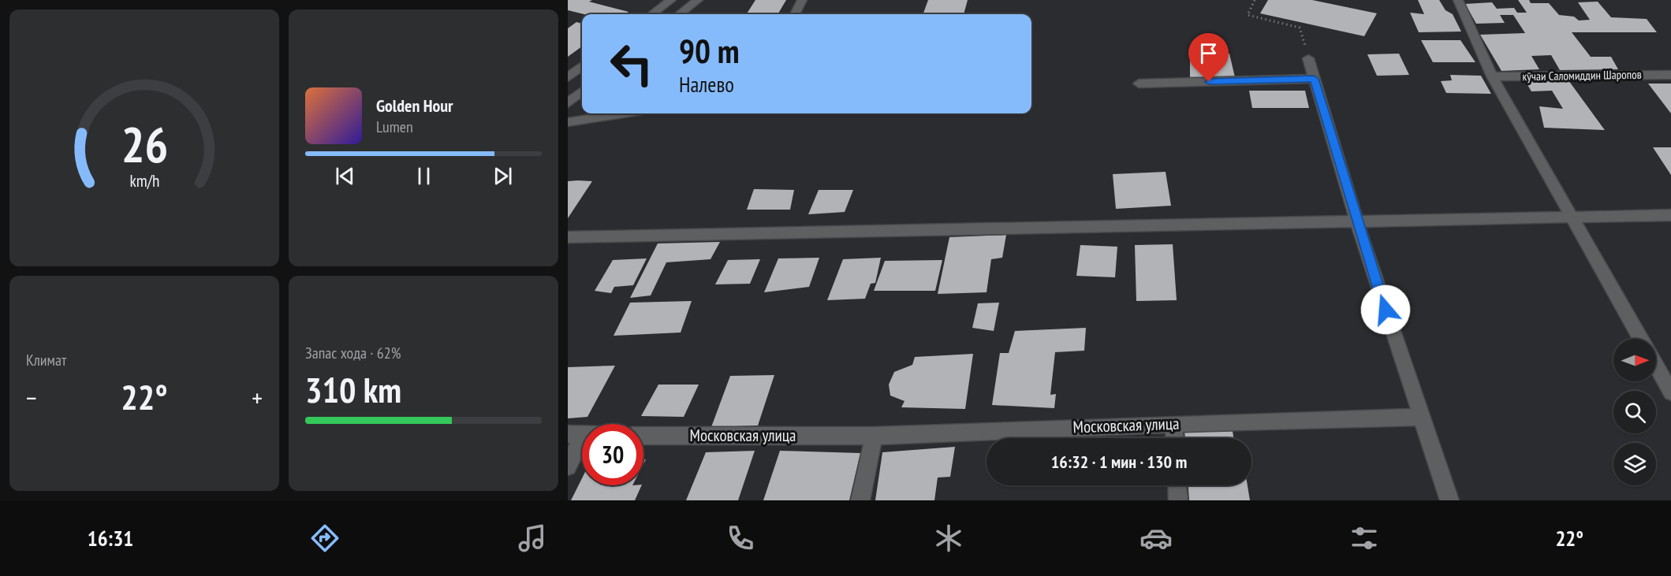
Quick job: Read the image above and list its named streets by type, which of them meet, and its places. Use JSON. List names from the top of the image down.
{
  "streets": {
    "street": ["кӯчаи Саломиддин Шаропов", "Московская улица"]
  },
  "north": "right",
  "page": {
    "turn": ["90 m", "Налево"],
    "song": ["Golden Hour", "Lumen"],
    "tile": [
      "Климат",
      ["Запас хода · 62%", "310 km"]
    ],
    "heat": ["−", "22°", "+"],
    "limit": "30",
    "trip": "16:32 · 1 мин · 130 m",
    "tabs": ["16:31", "22°"],
    "gauge": ["26", "km/h"]
  }
}
